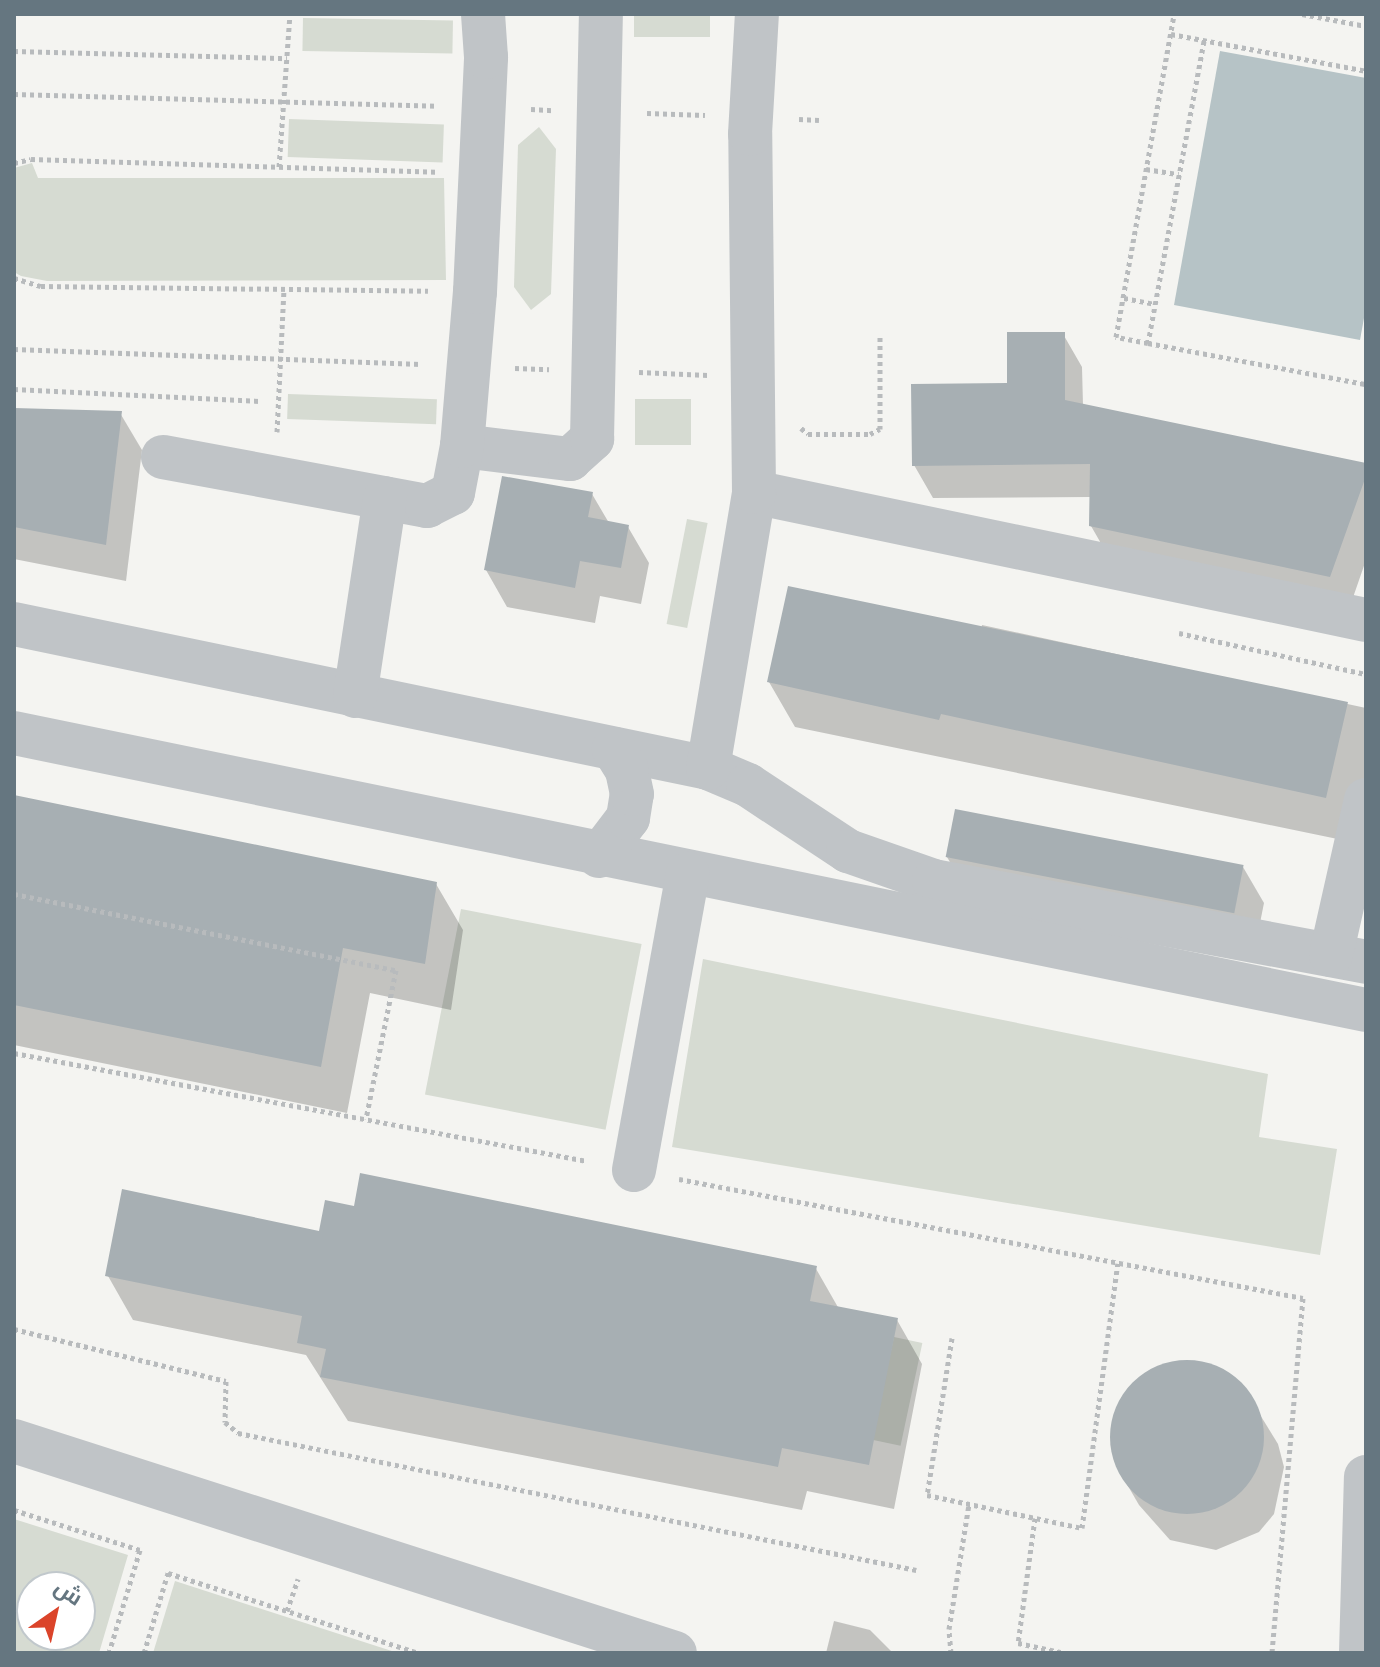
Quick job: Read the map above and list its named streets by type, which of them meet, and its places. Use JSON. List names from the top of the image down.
{
  "north": "top right"
}
